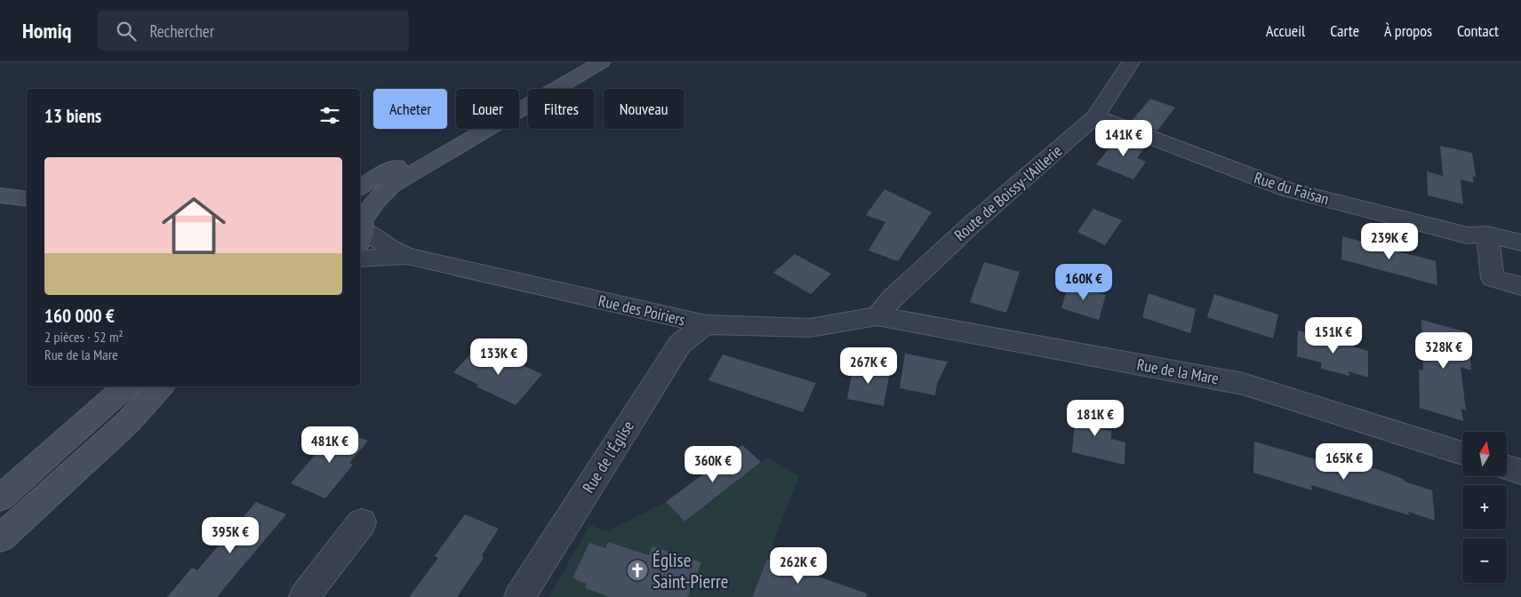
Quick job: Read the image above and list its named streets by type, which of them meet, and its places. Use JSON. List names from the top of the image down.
{
  "streets": {
    "street": [
      "Rue du Faisan",
      "Route de Boissy-l'Aillerie",
      "Rue des Poiriers",
      "Rue de la Mare",
      "Rue de l'Église"
    ]
  },
  "crossings": [
    ["Rue du Faisan", "Route de Boissy-l'Aillerie"],
    ["Route de Boissy-l'Aillerie", "Rue des Poiriers"],
    ["Route de Boissy-l'Aillerie", "Rue de la Mare"],
    ["Rue des Poiriers", "Rue de la Mare"],
    ["Rue des Poiriers", "Rue de l'Église"]
  ],
  "places": {
    "church": ["Église Saint-Pierre"]
  },
  "north": "top",
  "page": {
    "header": "Homiq",
    "search": "Rechercher",
    "nav": [
      "Accueil",
      "Carte",
      "À propos",
      "Contact"
    ],
    "chip": [
      "Acheter",
      "Louer",
      "Filtres",
      "Nouveau"
    ],
    "heading": "13 biens",
    "price": [
      "141K €",
      "239K €",
      "160K €",
      "151K €",
      "328K €",
      "133K €",
      "267K €",
      "181K €",
      "481K €",
      "165K €",
      "360K €",
      "395K €",
      "262K €"
    ],
    "list": [
      {
        "name": "160 000 €",
        "note": "2 pièces · 52 m² · Rue de la Mare"
      }
    ],
    "map_buttons": ["+", "−"]
  }
}
